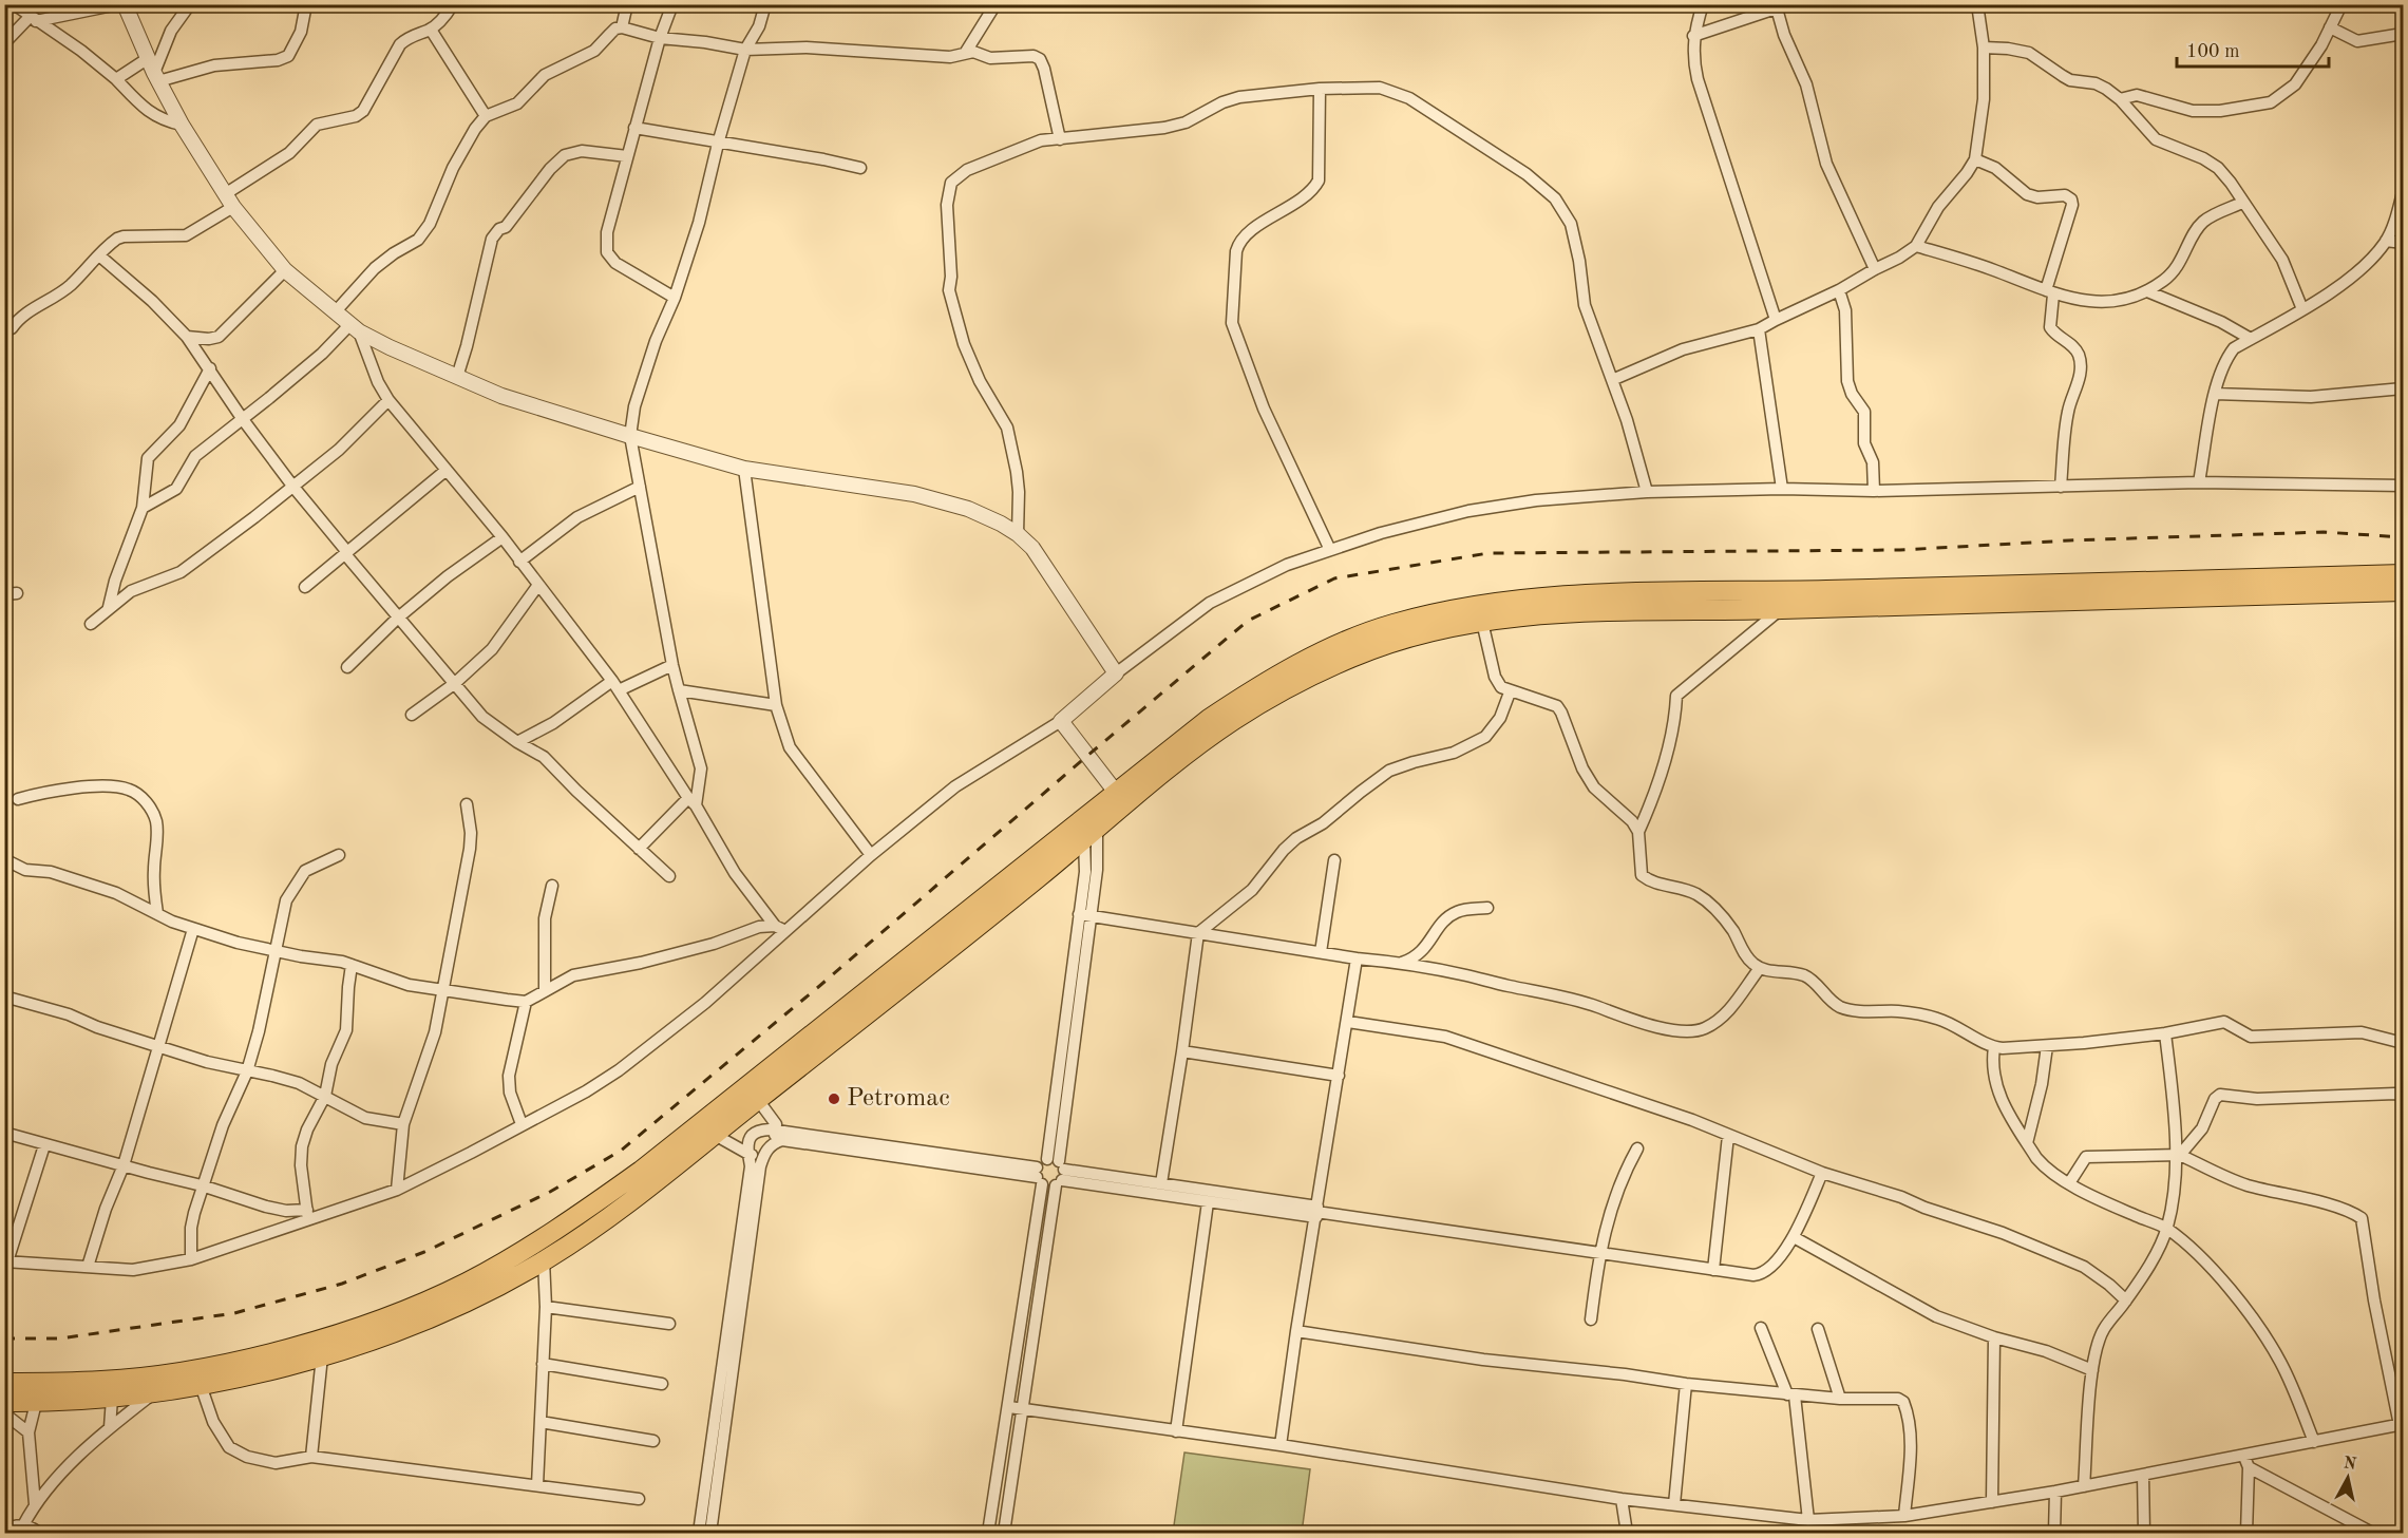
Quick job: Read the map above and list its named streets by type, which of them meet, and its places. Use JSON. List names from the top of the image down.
{
  "places": ["Petromac"],
  "scale_bar": "100 m",
  "north": "top"
}
